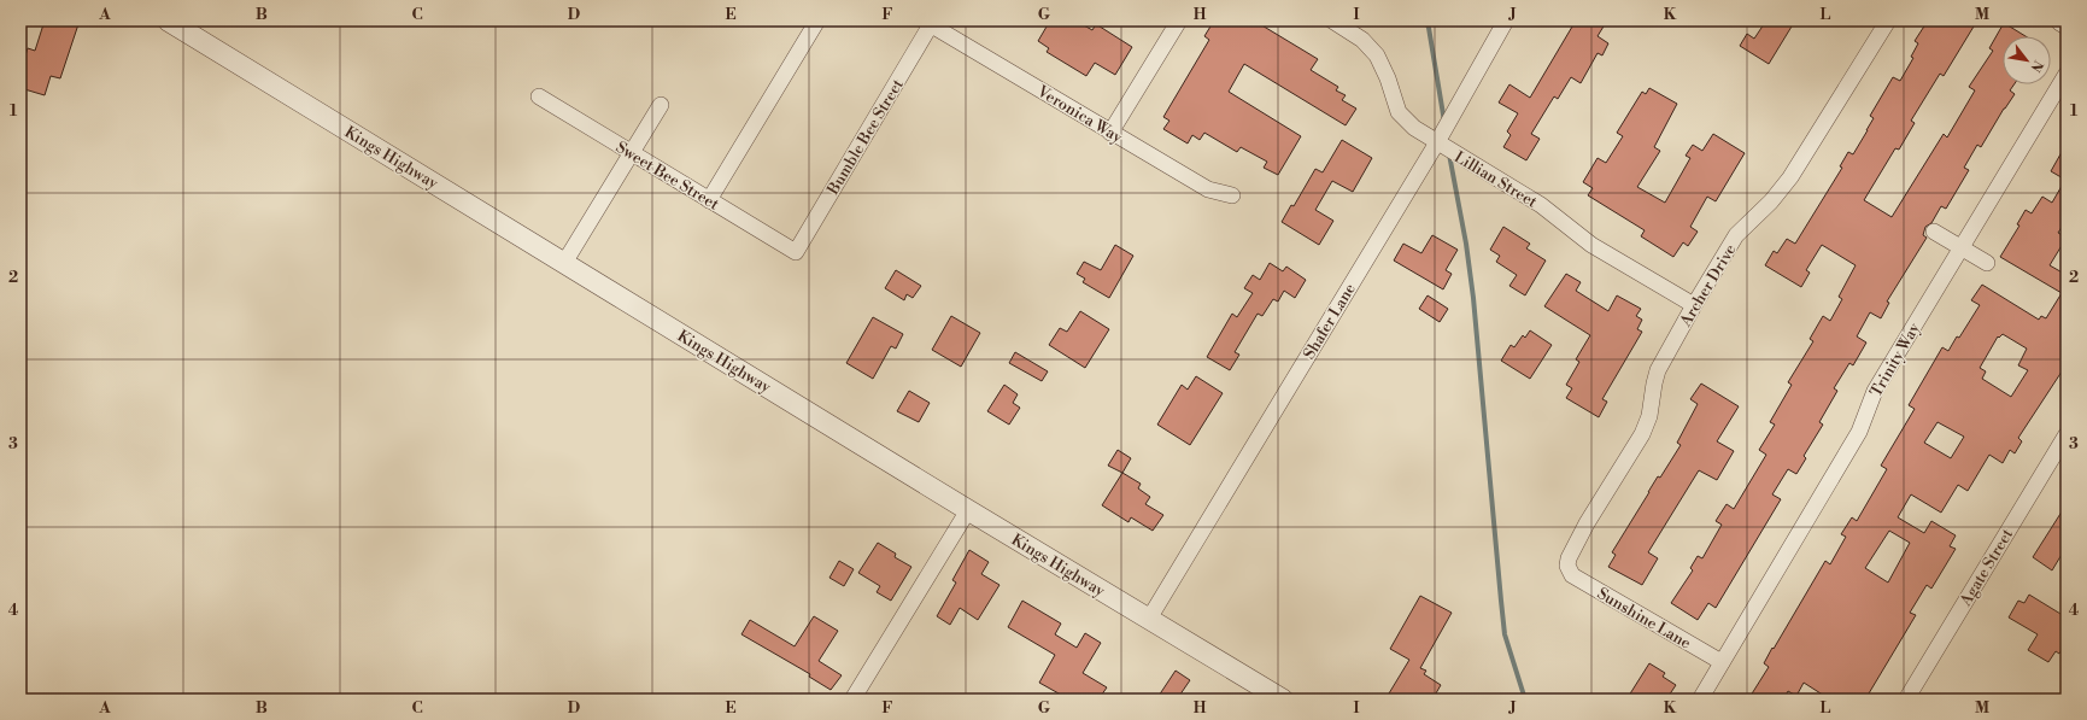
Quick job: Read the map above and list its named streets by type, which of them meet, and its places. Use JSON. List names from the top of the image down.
{
  "streets": {
    "street": [
      "Veronica Way",
      "Bumble Bee Street",
      "Kings Highway",
      "Sweet Bee Street",
      "Lillian Street",
      "Archer Drive",
      "Shafer Lane",
      "Trinity Way",
      "Agate Street",
      "Sunshine Lane"
    ]
  },
  "crossings": [
    ["Veronica Way", "Bumble Bee Street"],
    ["Bumble Bee Street", "Sweet Bee Street"],
    ["Kings Highway", "Shafer Lane"],
    ["Lillian Street", "Archer Drive"],
    ["Lillian Street", "Shafer Lane"],
    ["Archer Drive", "Sunshine Lane"],
    ["Trinity Way", "Sunshine Lane"]
  ],
  "north": "bottom right",
  "grid": {
    "columns": [
      "A",
      "B",
      "C",
      "D",
      "E",
      "F",
      "G",
      "H",
      "I",
      "J",
      "K",
      "L",
      "M"
    ],
    "rows": [
      "1",
      "2",
      "3",
      "4"
    ]
  }
}
